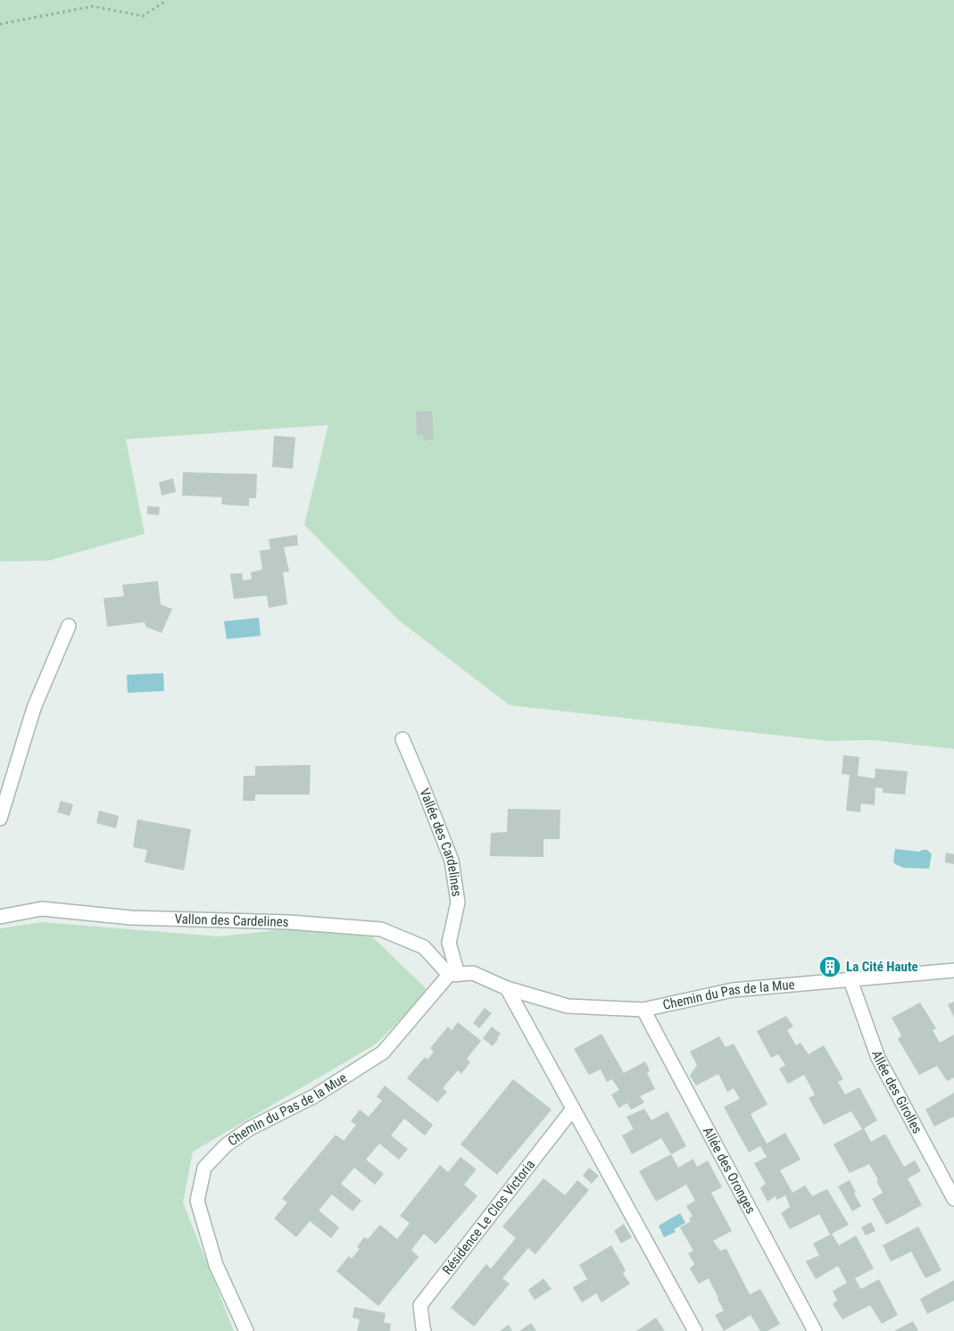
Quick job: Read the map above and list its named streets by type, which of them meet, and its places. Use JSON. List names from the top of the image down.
{
  "streets": {
    "street": [
      "Vallée des Cardelines",
      "Vallon des Cardelines",
      "Chemin du Pas de la Mue",
      "Allée des Girolles",
      "Allée des Oronges",
      "Résidence Le Clos Victoria"
    ]
  },
  "crossings": [
    ["Vallée des Cardelines", "Vallon des Cardelines"],
    ["Vallée des Cardelines", "Chemin du Pas de la Mue"],
    ["Vallon des Cardelines", "Chemin du Pas de la Mue"],
    ["Chemin du Pas de la Mue", "Allée des Girolles"],
    ["Chemin du Pas de la Mue", "Allée des Oronges"]
  ],
  "places": {
    "building": ["La Cité Haute"]
  }
}
